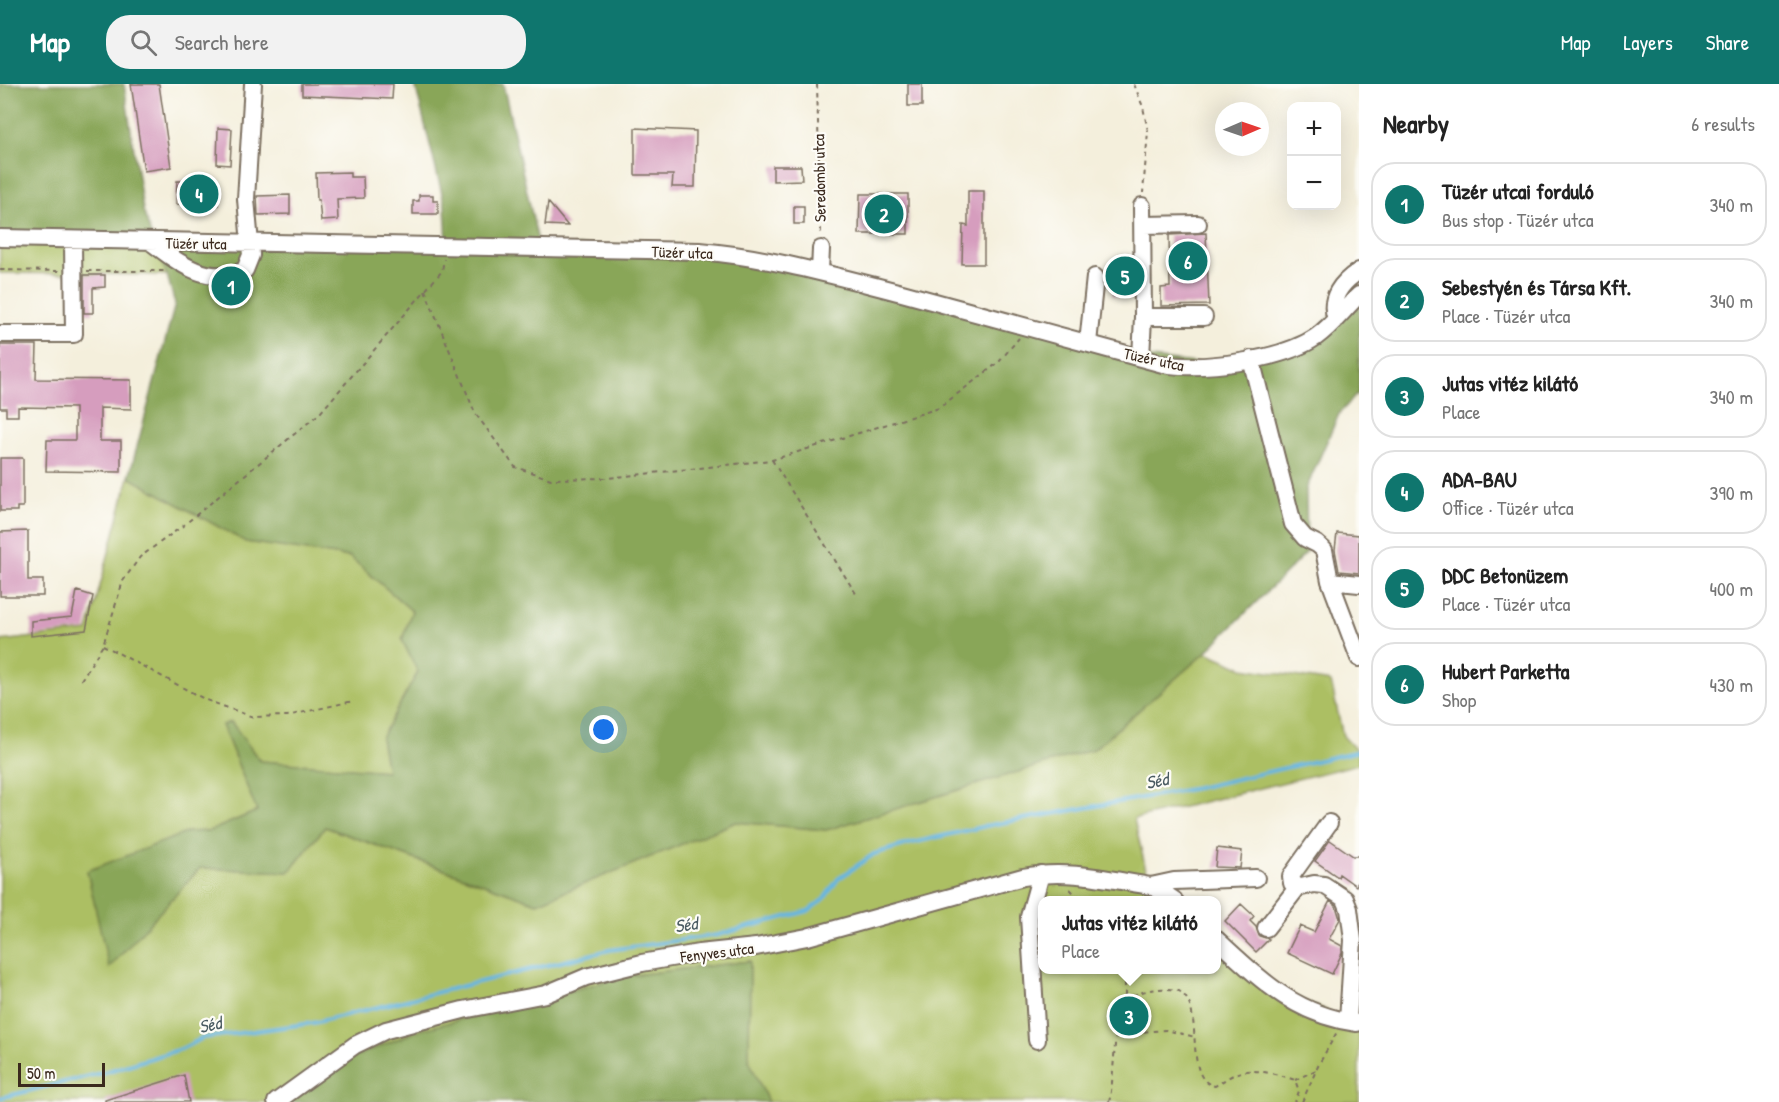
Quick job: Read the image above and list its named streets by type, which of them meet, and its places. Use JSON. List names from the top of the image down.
{
  "streets": {
    "street": ["Tüzér utca", "Fenyves utca"],
    "path": ["Seredombi utca"]
  },
  "water": ["Séd"],
  "scale_bar": "50 m",
  "north": "right",
  "page": {
    "header": "Map",
    "search": "Search here",
    "nav": ["Map", "Layers", "Share"],
    "heading": ["Nearby", "6 results"],
    "map_buttons": ["+", "−"],
    "list": [
      {
        "mark": "1",
        "name": "Tüzér utcai forduló",
        "note": "Bus stop · Tüzér utca",
        "value": "340 m"
      },
      {
        "mark": "2",
        "name": "Sebestyén és Társa Kft.",
        "note": "Place · Tüzér utca",
        "value": "340 m"
      },
      {
        "mark": "3",
        "name": "Jutas vitéz kilátó",
        "note": "Place",
        "value": "340 m"
      },
      {
        "mark": "4",
        "name": "ADA-BAU",
        "note": "Office · Tüzér utca",
        "value": "390 m"
      },
      {
        "mark": "5",
        "name": "DDC Betonüzem",
        "note": "Place · Tüzér utca",
        "value": "400 m"
      },
      {
        "mark": "6",
        "name": "Hubert Parketta",
        "note": "Shop",
        "value": "430 m"
      }
    ],
    "pins": [
      "4",
      "2",
      "6",
      "5",
      "1",
      "3"
    ],
    "popup": ["Jutas vitéz kilátó", "Place"],
    "scale": "50 m"
  }
}
